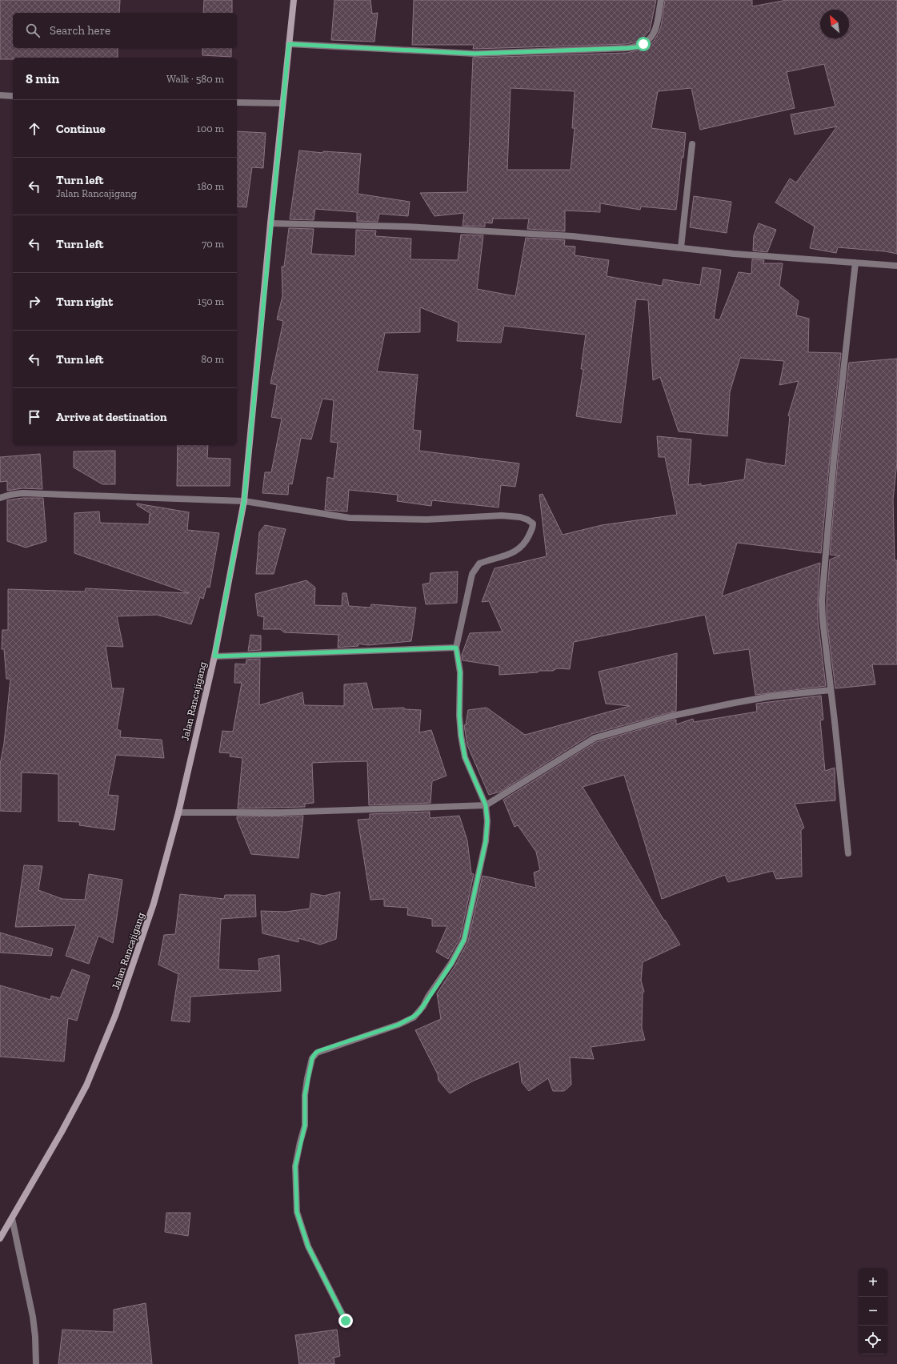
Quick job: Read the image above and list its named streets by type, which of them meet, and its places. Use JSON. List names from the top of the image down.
{
  "streets": {
    "main road": ["Jalan Rancajigang"]
  },
  "north": "top left",
  "page": {
    "search": "Search here",
    "heading": ["8 min", "Walk · 580 m"],
    "list": [
      ["Continue", "100 m"],
      ["Turn left", "Jalan Rancajigang", "180 m"],
      ["Turn left", "70 m"],
      ["Turn right", "150 m"],
      ["Turn left", "80 m"],
      "Arrive at destination"
    ],
    "map_buttons": ["+", "−"]
  }
}
